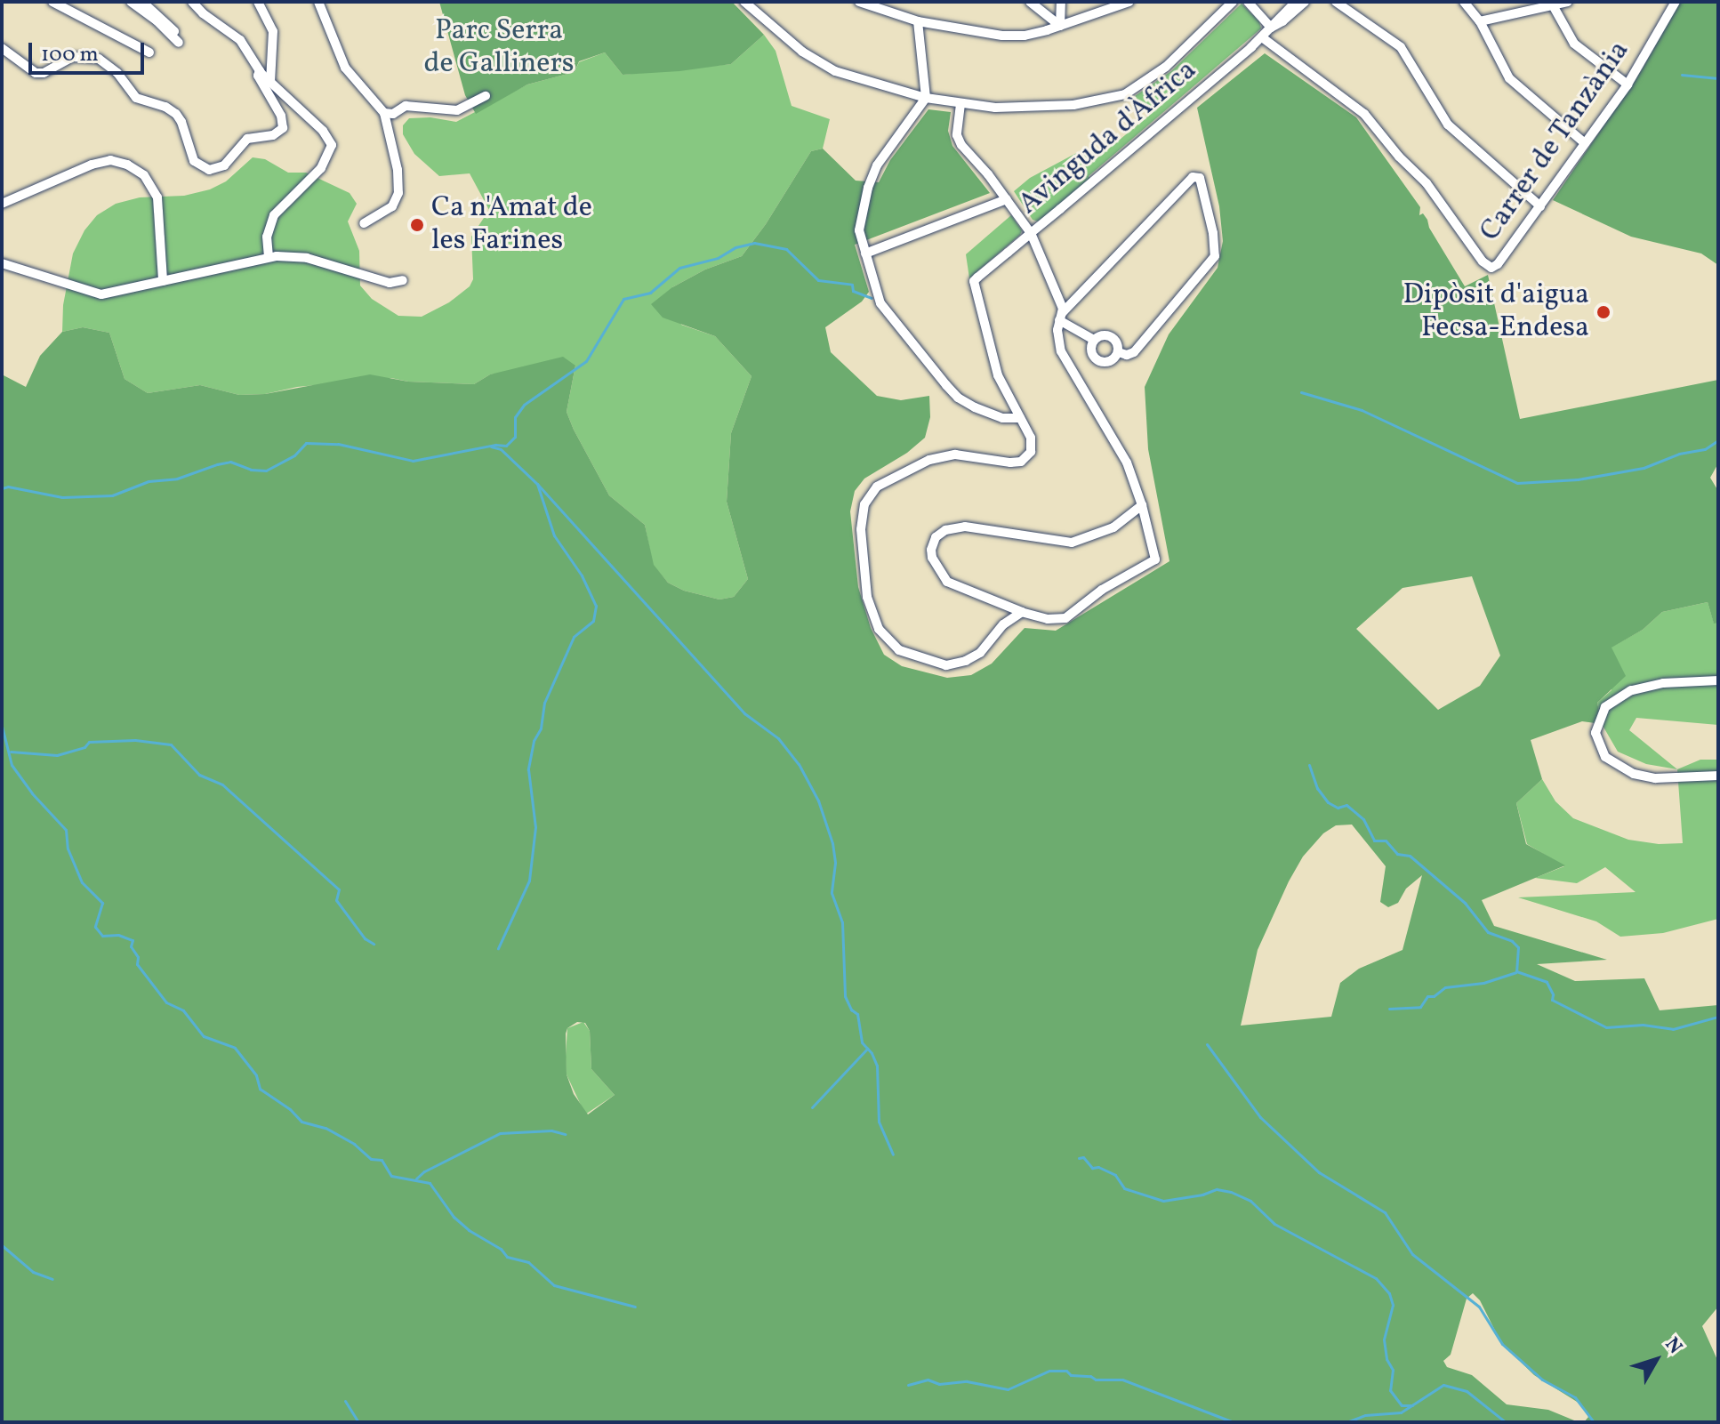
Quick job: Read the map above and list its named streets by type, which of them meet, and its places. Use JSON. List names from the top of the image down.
{
  "streets": {
    "street": ["Avinguda d'Àfrica", "Carrer de Tanzània"]
  },
  "crossings": [
    ["Avinguda d'Àfrica", "Carrer de Tanzània"]
  ],
  "parks": ["Parc Serra de Galliners"],
  "places": ["Ca n'Amat de les Farines", "Dipòsit d'aigua Fecsa-Endesa"],
  "scale_bar": "100 m",
  "north": "top right"
}
